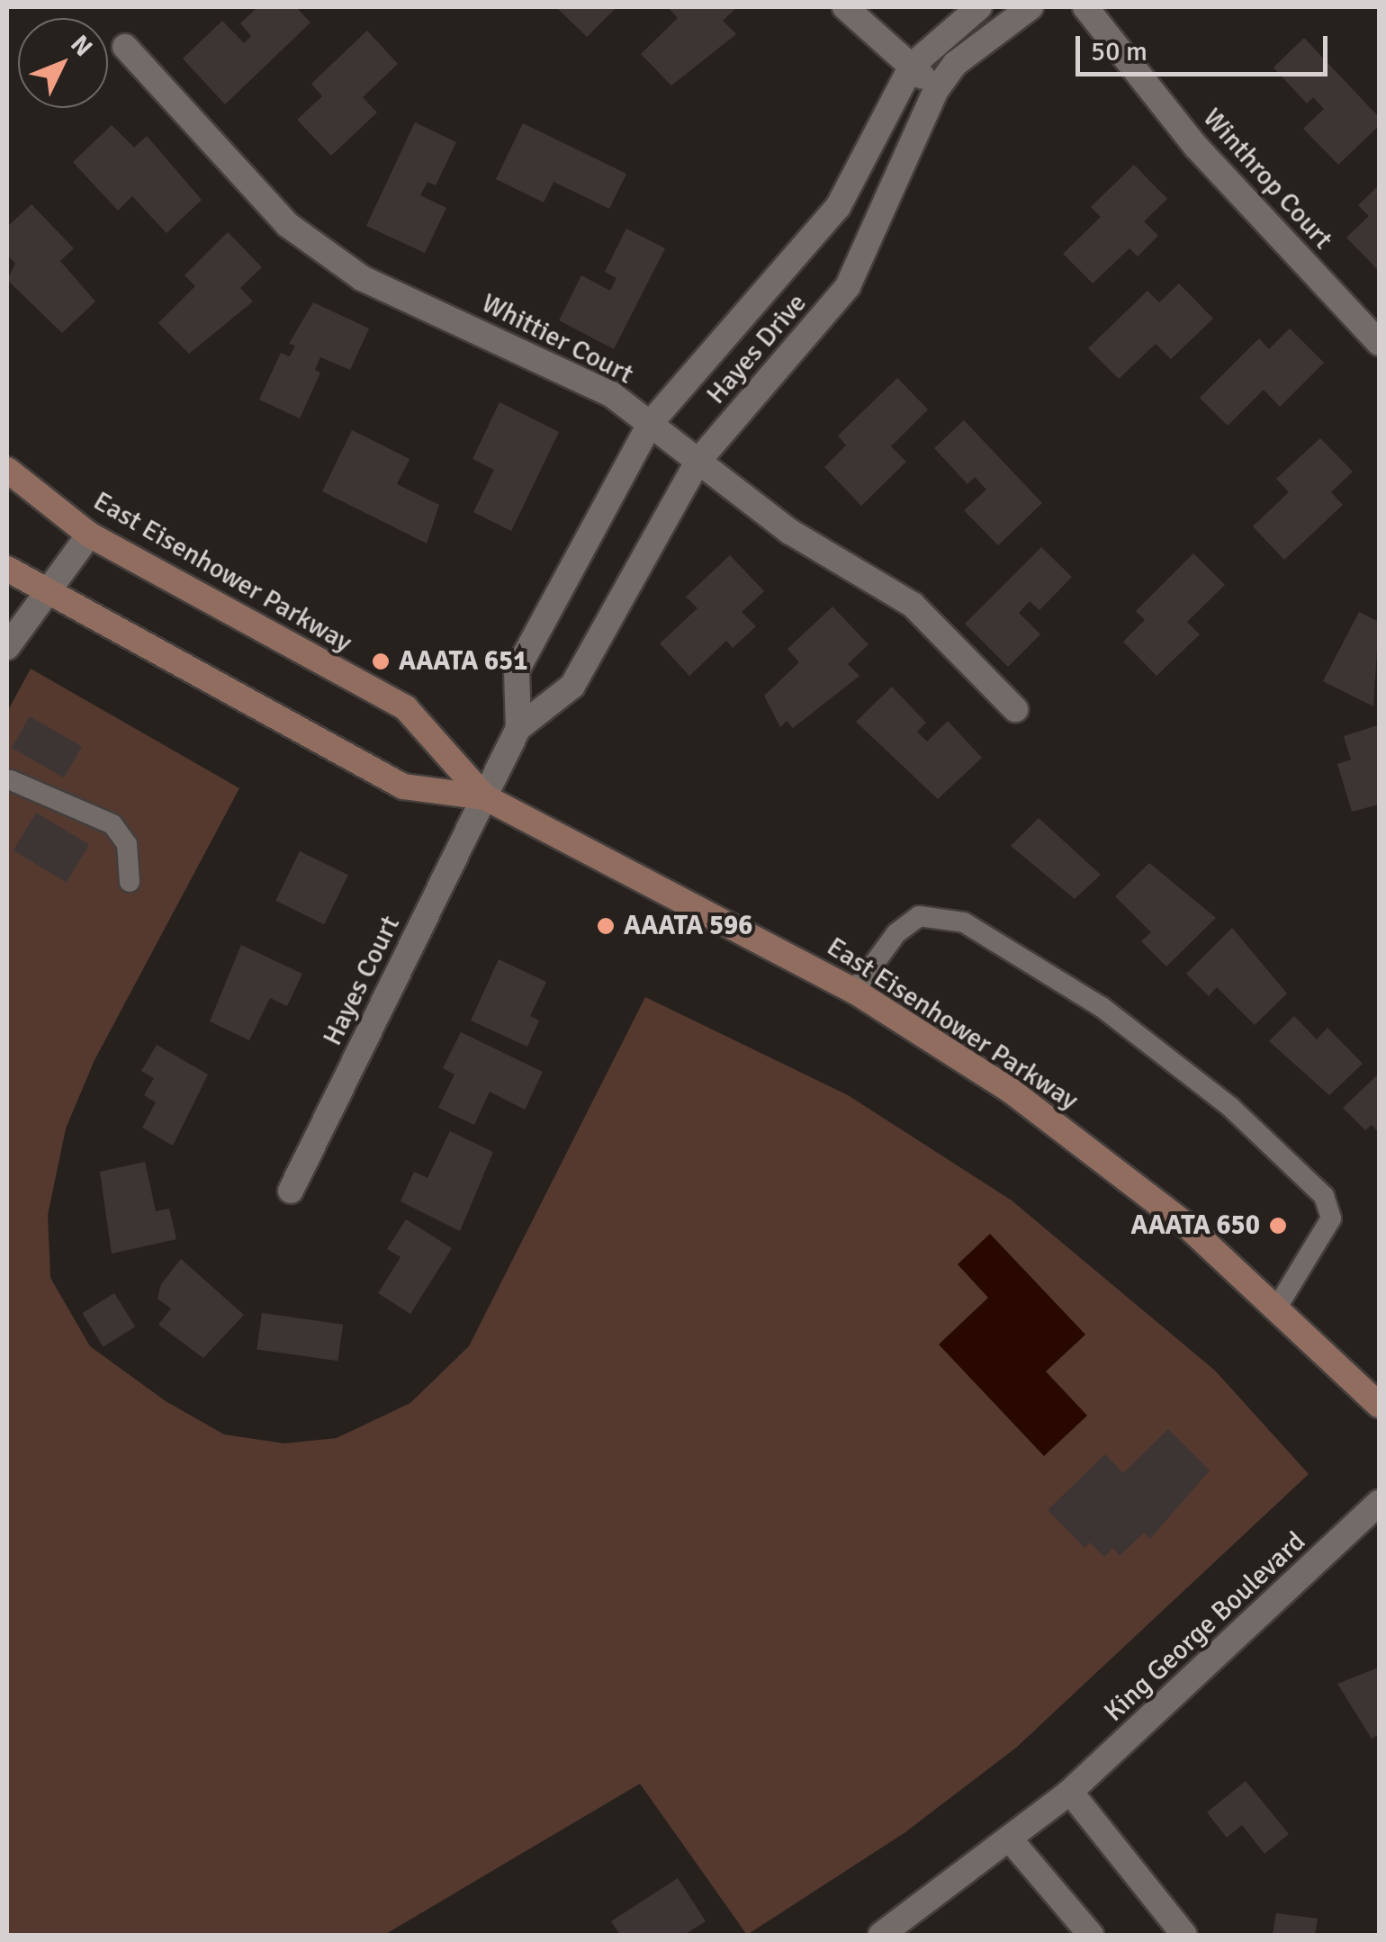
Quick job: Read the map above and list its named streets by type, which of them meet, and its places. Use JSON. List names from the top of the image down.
{
  "streets": {
    "main road": ["East Eisenhower Parkway"],
    "street": [
      "Winthrop Court",
      "Whittier Court",
      "Hayes Drive",
      "Hayes Court",
      "King George Boulevard"
    ]
  },
  "crossings": [
    ["Whittier Court", "Hayes Drive"],
    ["Hayes Drive", "East Eisenhower Parkway"],
    ["Hayes Drive", "Hayes Court"],
    ["East Eisenhower Parkway", "Hayes Court"]
  ],
  "places": ["AAATA 651", "AAATA 596", "AAATA 650"],
  "scale_bar": "50 m",
  "north": "top right"
}
